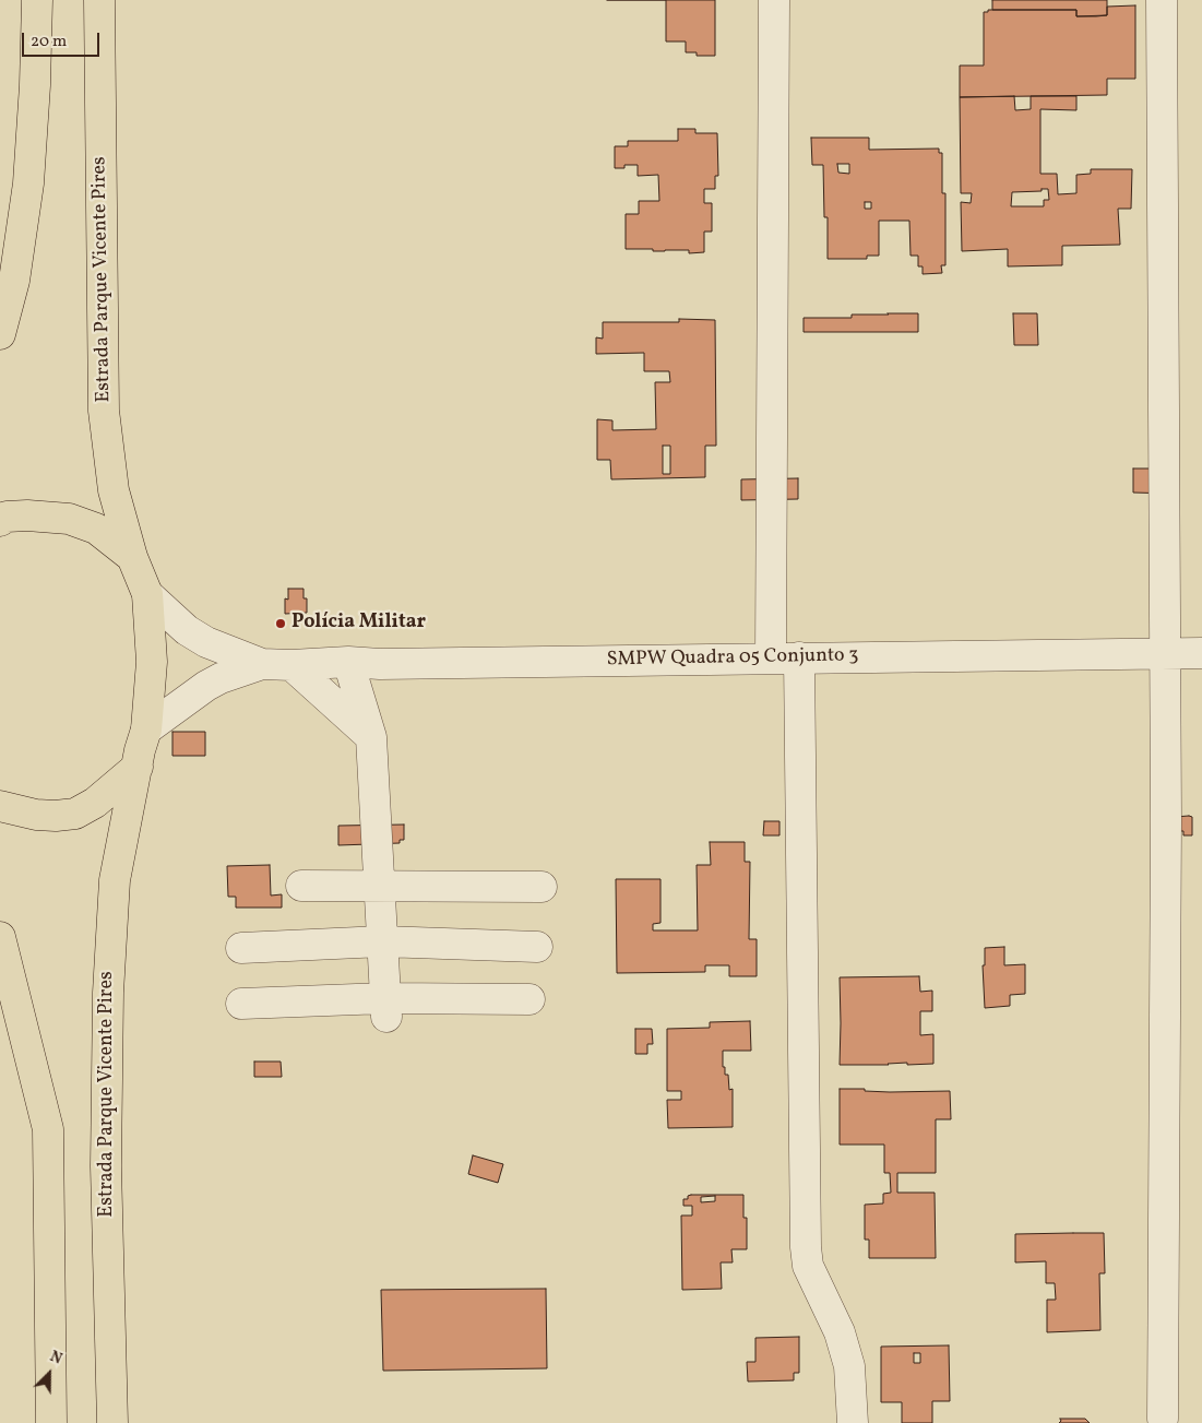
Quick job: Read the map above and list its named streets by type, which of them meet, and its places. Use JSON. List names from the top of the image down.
{
  "streets": {
    "main road": ["Estrada Parque Vicente Pires"],
    "street": ["SMPW Quadra 05 Conjunto 3"]
  },
  "places": ["Polícia Militar"],
  "scale_bar": "20 m",
  "north": "top right"
}
